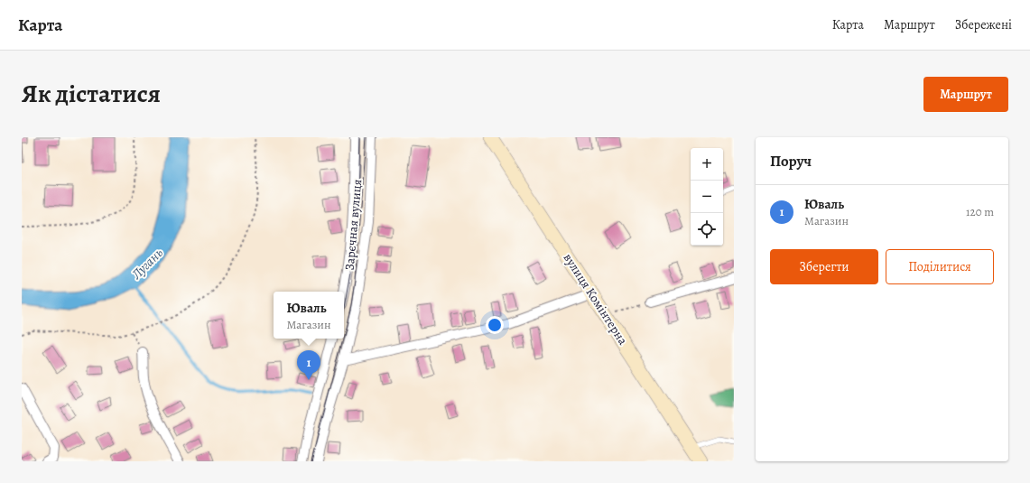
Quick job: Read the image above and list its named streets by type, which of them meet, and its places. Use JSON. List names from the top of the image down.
{
  "streets": {
    "main road": ["вулиця Комінтерна"],
    "street": ["Зарєчная вулиця"]
  },
  "water": ["Лугань"],
  "page": {
    "header": "Карта",
    "nav": ["Карта", "Маршрут", "Збережені"],
    "title": "Як дістатися",
    "buttons": [
      "Маршрут",
      ["Зберегти", "Поділитися"]
    ],
    "heading": "Поруч",
    "map_buttons": ["+", "−"],
    "list": [
      {
        "mark": "1",
        "name": "Юваль",
        "note": "Магазин",
        "value": "120 m"
      }
    ],
    "popup": ["Юваль", "Магазин"],
    "pins": "1"
  }
}
